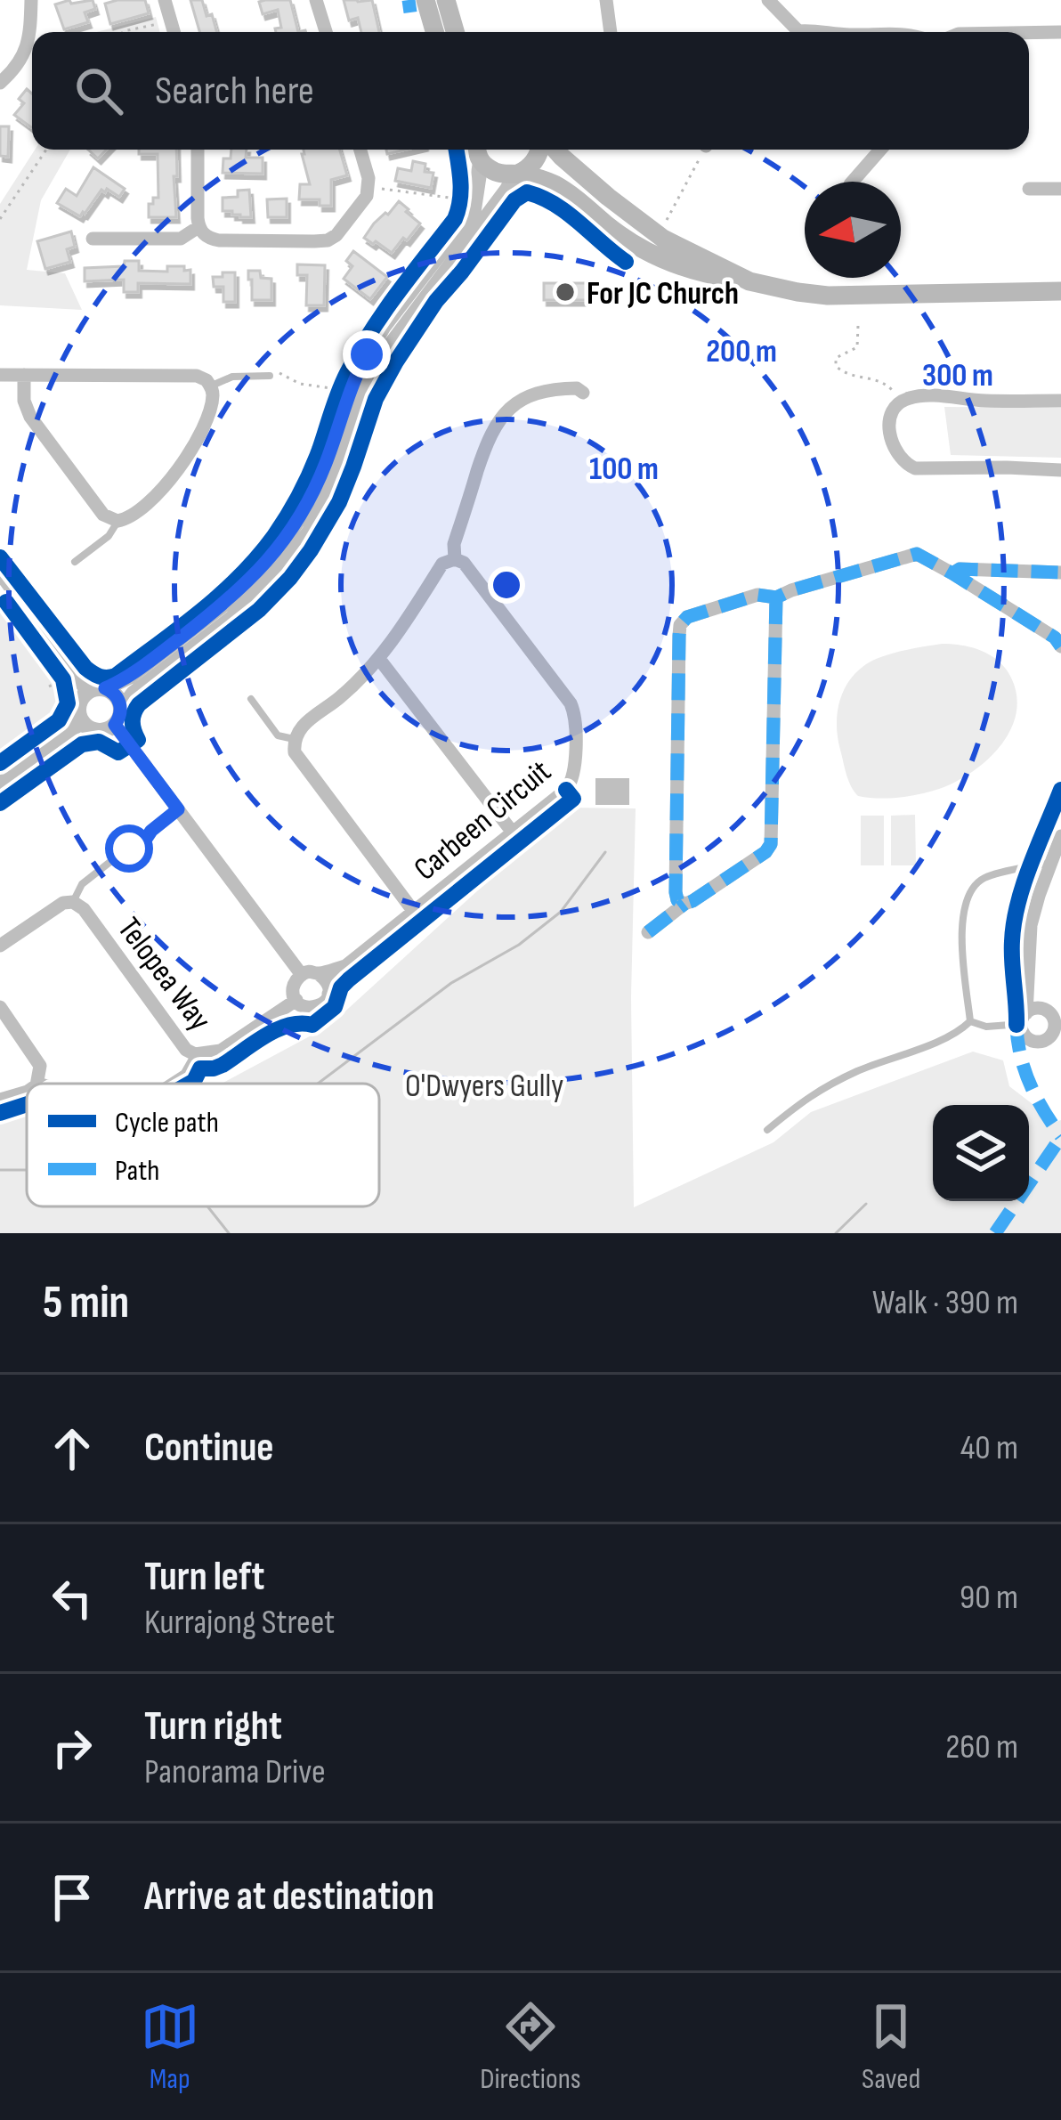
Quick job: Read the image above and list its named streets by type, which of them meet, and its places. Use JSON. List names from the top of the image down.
{
  "streets": {
    "street": ["Carbeen Circuit", "Telopea Way"]
  },
  "crossings": [
    ["Carbeen Circuit", "Telopea Way"]
  ],
  "parks": ["O'Dwyers Gully"],
  "places": ["For JC Church"],
  "legend": ["Cycle path", "Path"],
  "north": "left",
  "page": {
    "search": "Search here",
    "heading": ["5 min", "Walk · 390 m"],
    "list": [
      ["Continue", "40 m"],
      ["Turn left", "Kurrajong Street", "90 m"],
      ["Turn right", "Panorama Drive", "260 m"],
      "Arrive at destination"
    ],
    "nav": ["Map", "Directions", "Saved"]
  },
  "rings": ["200 m", "300 m", "100 m"]
}
